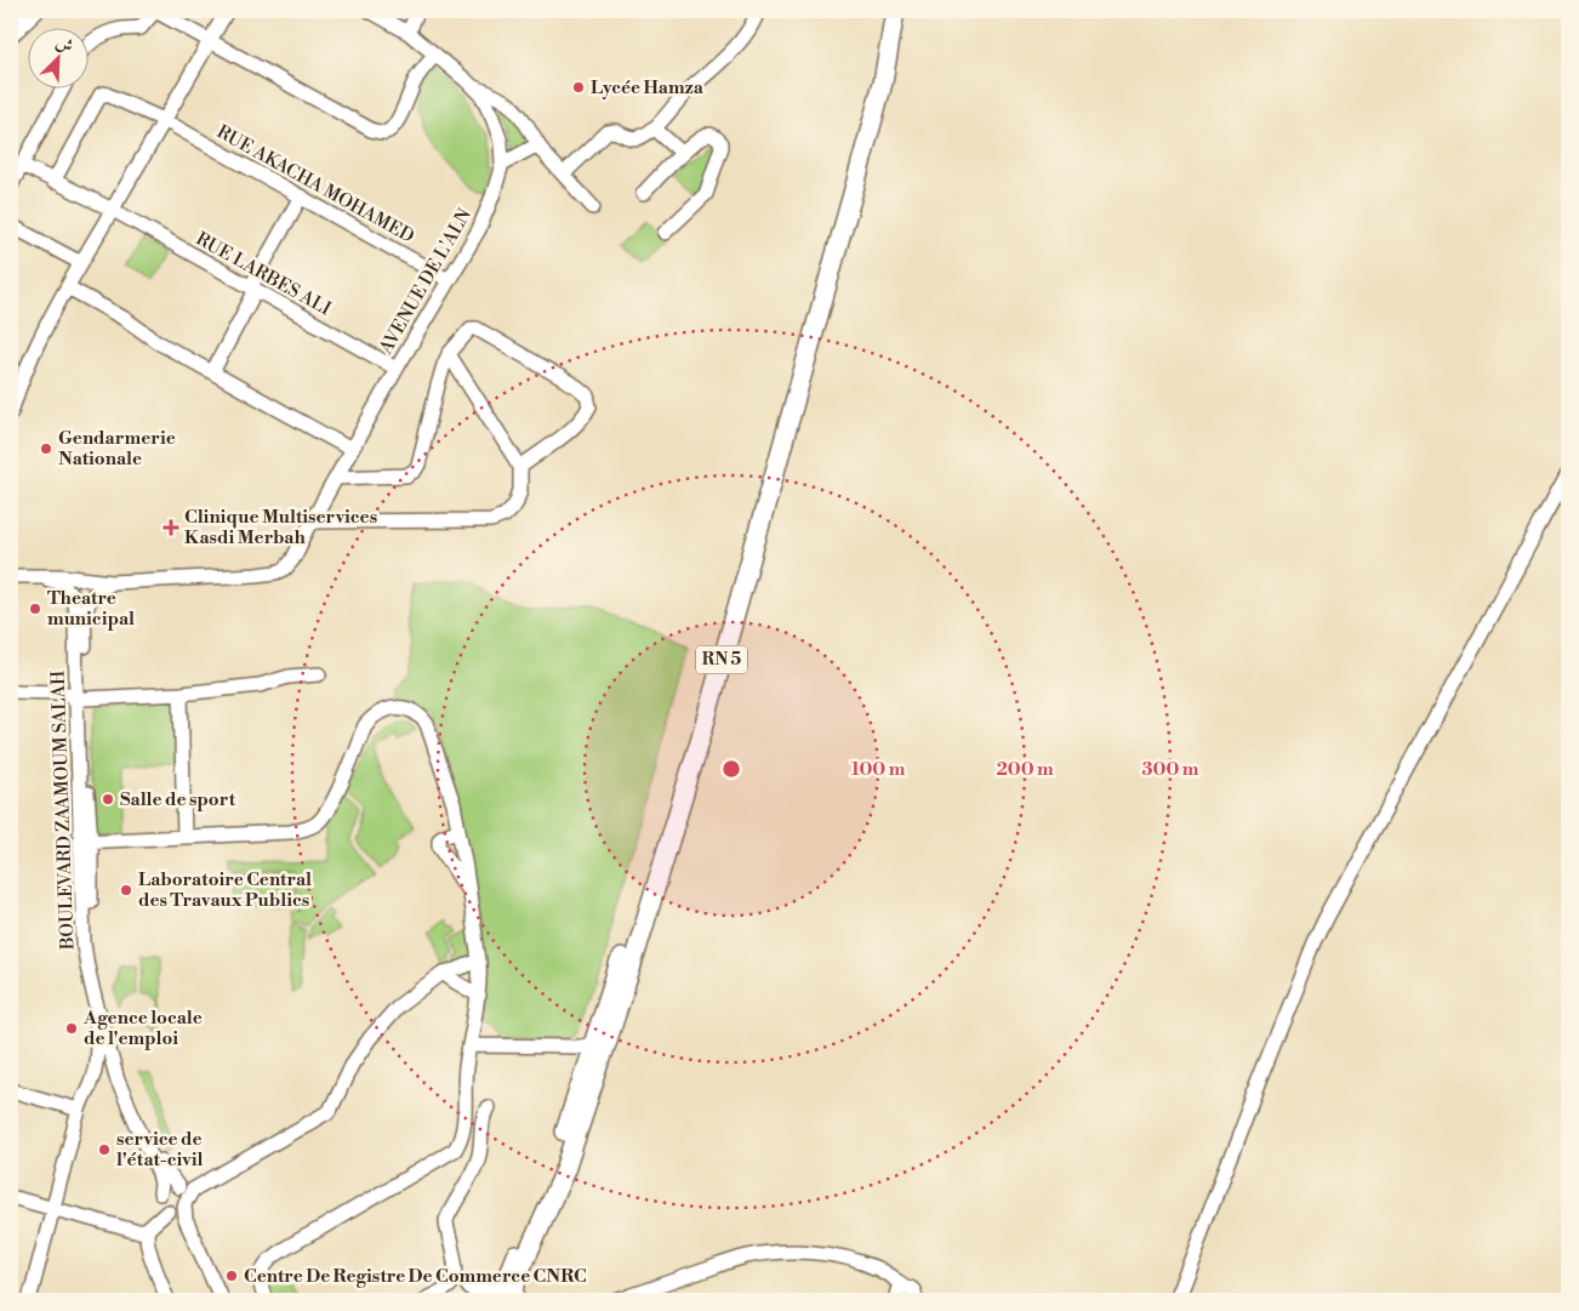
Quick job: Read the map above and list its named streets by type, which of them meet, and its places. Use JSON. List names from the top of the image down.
{
  "streets": {
    "main road": ["RN 5"],
    "street": [
      "RUE AKACHA MOHAMED",
      "RUE LARBES ALI",
      "AVENUE DE L'ALN",
      "BOULEVARD ZAAMOUM SALAH"
    ]
  },
  "crossings": [
    ["RUE AKACHA MOHAMED", "RUE LARBES ALI"],
    ["RUE AKACHA MOHAMED", "AVENUE DE L'ALN"],
    ["RUE LARBES ALI", "AVENUE DE L'ALN"]
  ],
  "places": {
    "other": [
      "Lycée Hamza",
      "Gendarmerie Nationale",
      "Theatre municipal",
      "Salle de sport",
      "Laboratoire Central des Travaux Publics",
      "Agence locale de l'emploi",
      "service de l'état-civil",
      "Centre De Registre De Commerce CNRC"
    ],
    "health": ["Clinique Multiservices Kasdi Merbah"]
  },
  "north": "top right",
  "rings": ["100 m", "200 m", "300 m"]
}
